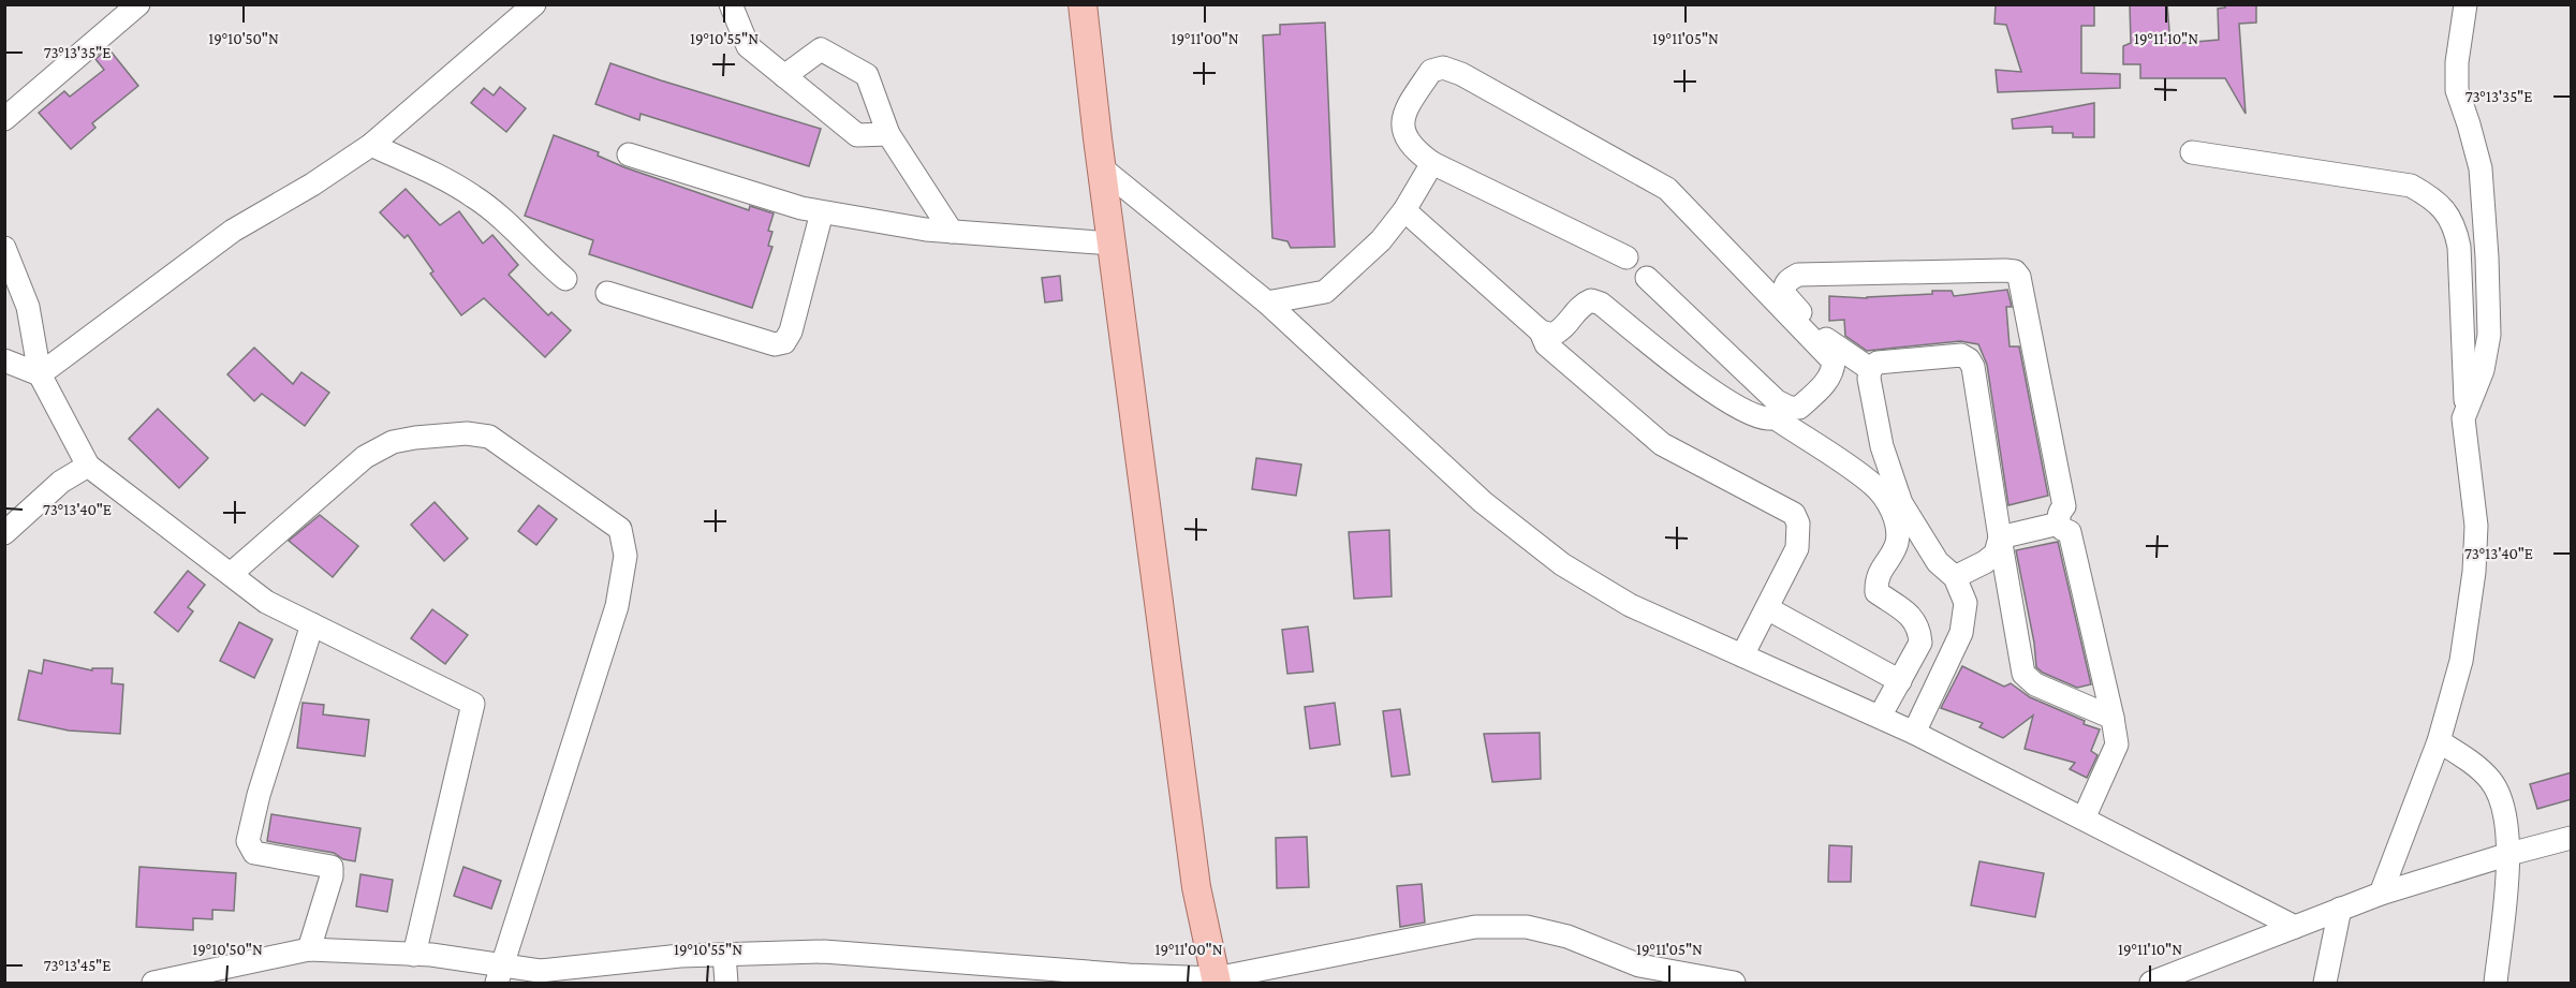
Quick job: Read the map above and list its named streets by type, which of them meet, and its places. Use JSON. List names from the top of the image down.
{
  "coordinates": [
    "19°10'50\"N",
    "19°10'55\"N",
    "19°11'00\"N",
    "19°11'05\"N",
    "19°11'10\"N",
    "73°13'35\"E",
    "73°13'40\"E",
    "73°13'45\"E"
  ]
}
